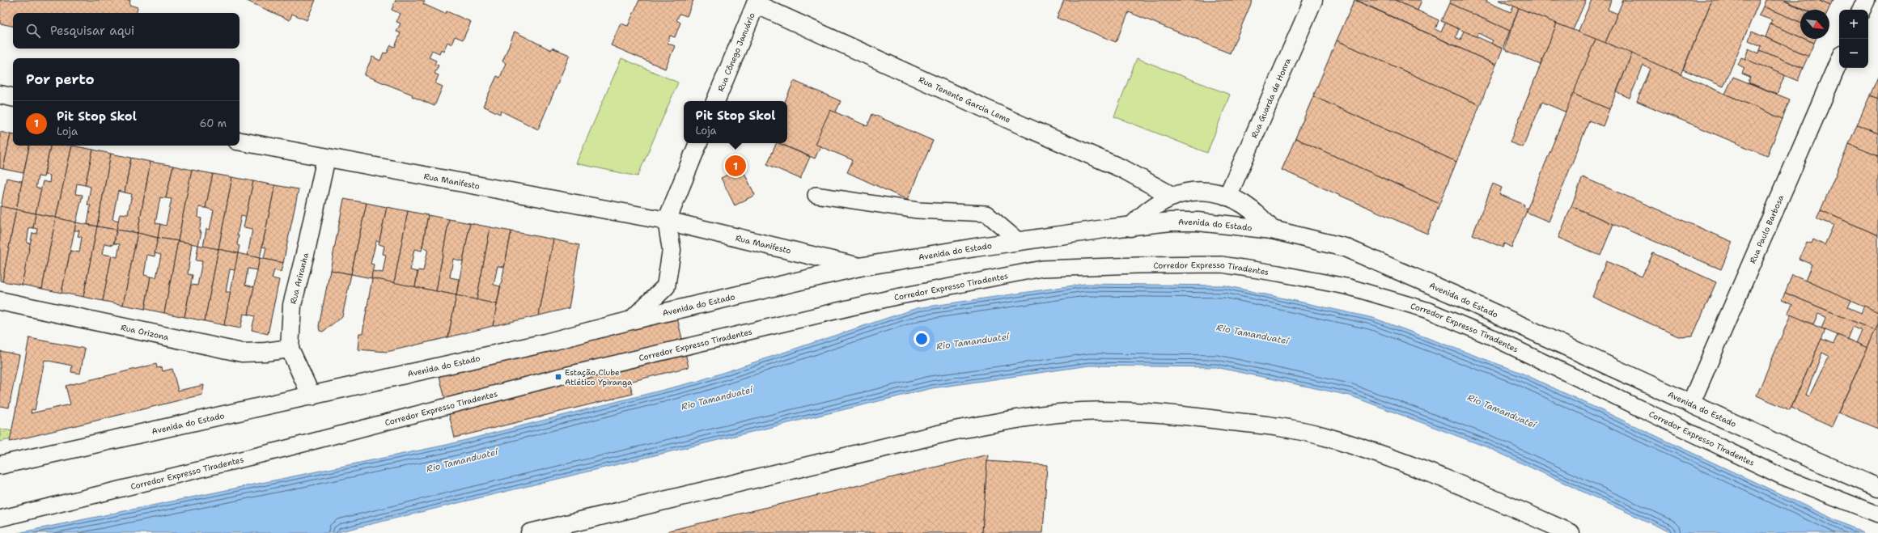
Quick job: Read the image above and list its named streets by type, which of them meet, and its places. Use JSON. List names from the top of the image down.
{
  "streets": {
    "main road": [
      "Rua Cônego Januário",
      "Rua Guarda de Honra",
      "Rua Tenente Garcia Leme",
      "Rua Manifesto",
      "Avenida do Estado",
      "Rua Paulo Barbosa",
      "Rua Ariranha",
      "Rua Orizona"
    ],
    "lane": ["Corredor Expresso Tiradentes"]
  },
  "crossings": [
    ["Rua Cônego Januário", "Rua Tenente Garcia Leme"],
    ["Rua Manifesto", "Avenida do Estado"],
    ["Rua Manifesto", "Rua Ariranha"],
    ["Avenida do Estado", "Rua Paulo Barbosa"],
    ["Avenida do Estado", "Rua Ariranha"],
    ["Rua Ariranha", "Rua Orizona"]
  ],
  "water": ["Rio Tamanduateí"],
  "places": {
    "transit": ["Estação Clube Atlético Ypiranga"]
  },
  "north": "bottom right",
  "page": {
    "map_buttons": ["+", "−"],
    "search": "Pesquisar aqui",
    "heading": "Por perto",
    "list": [
      {
        "mark": "1",
        "name": "Pit Stop Skol",
        "note": "Loja",
        "value": "60 m"
      }
    ],
    "popup": ["Pit Stop Skol", "Loja"],
    "pins": "1"
  }
}
